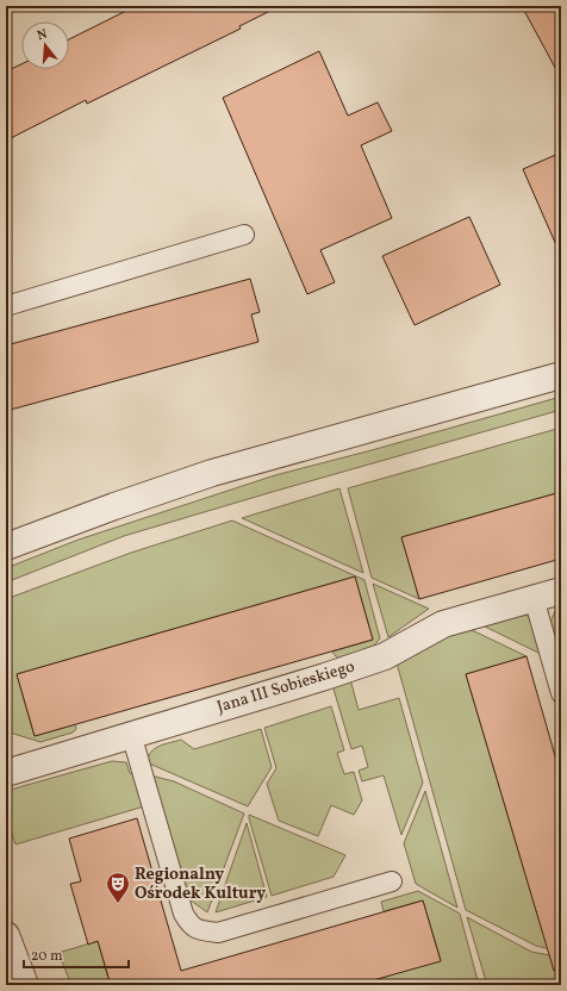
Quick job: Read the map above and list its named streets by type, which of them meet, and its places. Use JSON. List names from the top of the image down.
{
  "streets": {
    "street": ["Jana III Sobieskiego"]
  },
  "places": {
    "theatre": ["Regionalny Ośrodek Kultury"]
  },
  "scale_bar": "20 m",
  "north": "top"
}
